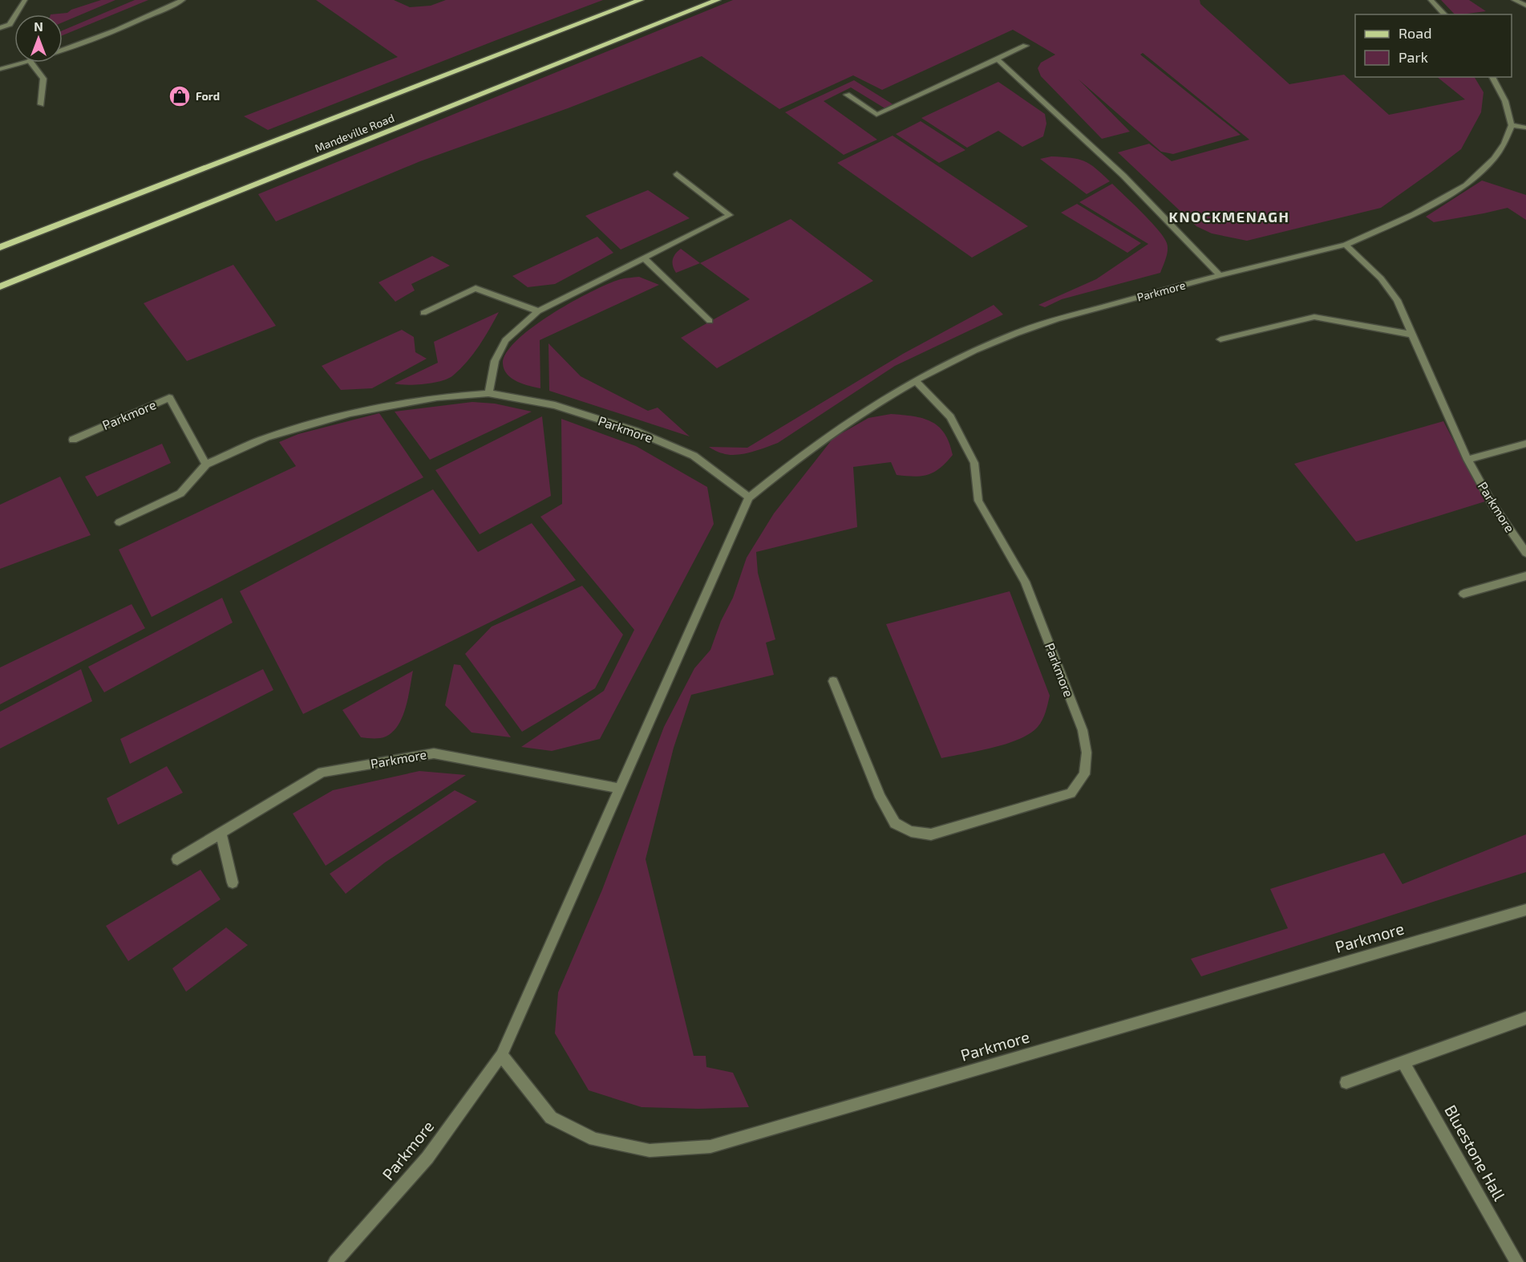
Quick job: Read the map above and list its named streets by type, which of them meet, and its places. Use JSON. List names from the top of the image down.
{
  "streets": {
    "main road": ["Mandeville Road"],
    "street": ["Parkmore", "Bluestone Hall"]
  },
  "districts": ["KNOCKMENAGH"],
  "places": {
    "shop": ["Ford"]
  },
  "legend": ["Road", "Park"],
  "north": "top"
}
